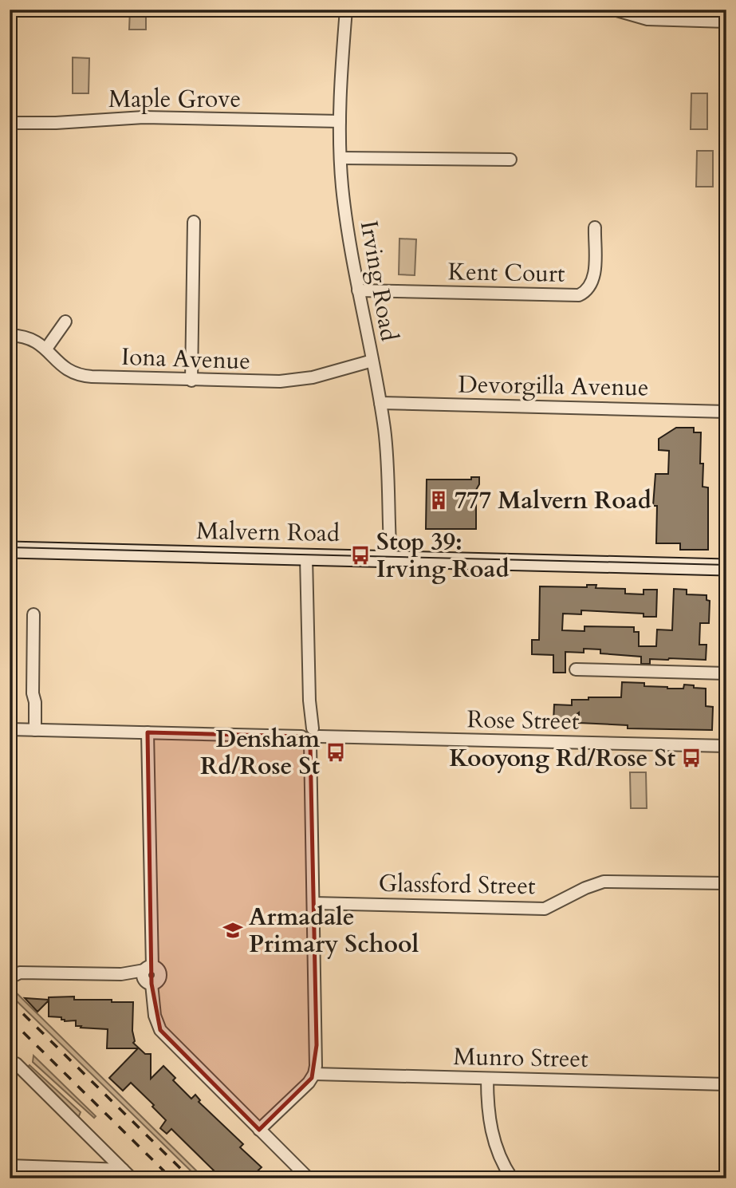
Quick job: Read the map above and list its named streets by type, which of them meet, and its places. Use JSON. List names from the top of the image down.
{
  "streets": {
    "main road": ["Malvern Road"],
    "street": [
      "Maple Grove",
      "Kent Court",
      "Irving Road",
      "Iona Avenue",
      "Devorgilla Avenue",
      "Rose Street",
      "Glassford Street",
      "Munro Street"
    ]
  },
  "crossings": [
    ["Maple Grove", "Irving Road"],
    ["Kent Court", "Irving Road"],
    ["Irving Road", "Iona Avenue"],
    ["Irving Road", "Devorgilla Avenue"],
    ["Irving Road", "Malvern Road"]
  ],
  "places": {
    "building": ["777 Malvern Road"],
    "bus stop": ["Stop 39: Irving Road", "Densham Rd/Rose St", "Kooyong Rd/Rose St"],
    "school or university": ["Armadale Primary School"]
  }
}
